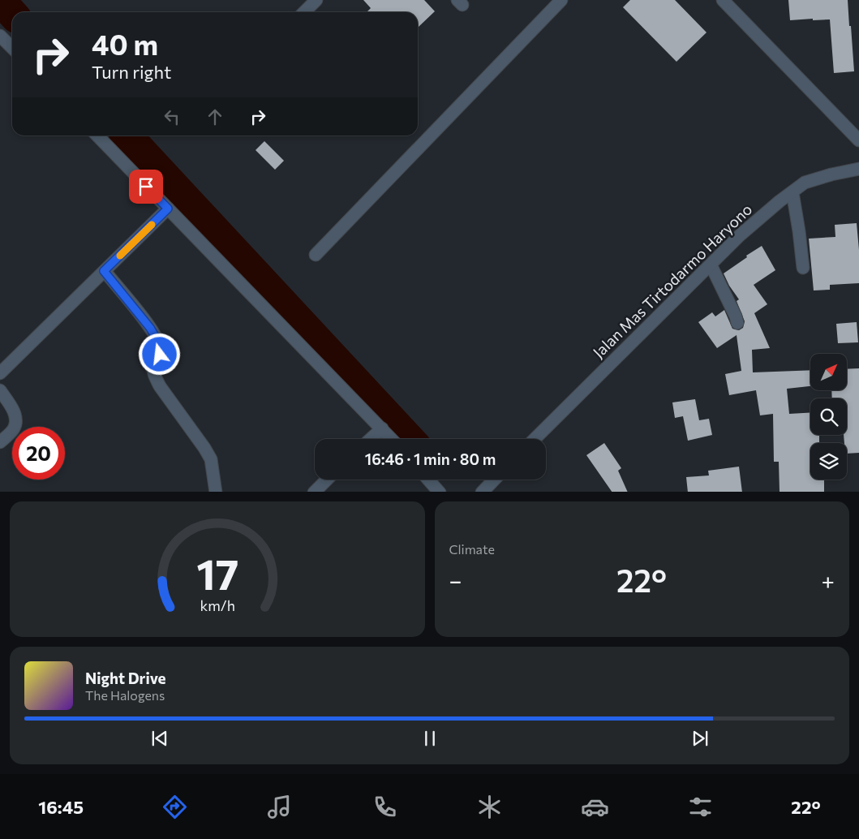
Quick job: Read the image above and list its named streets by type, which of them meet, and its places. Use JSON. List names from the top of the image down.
{
  "streets": {
    "street": ["Jalan Mas Tirtodarmo Haryono"]
  },
  "north": "top right",
  "page": {
    "turn": ["40 m", "Turn right"],
    "limit": "20",
    "trip": "16:46 · 1 min · 80 m",
    "tile": "Climate",
    "heat": ["−", "22°", "+"],
    "song": ["Night Drive", "The Halogens"],
    "tabs": ["16:45", "22°"],
    "gauge": ["17", "km/h"]
  }
}
